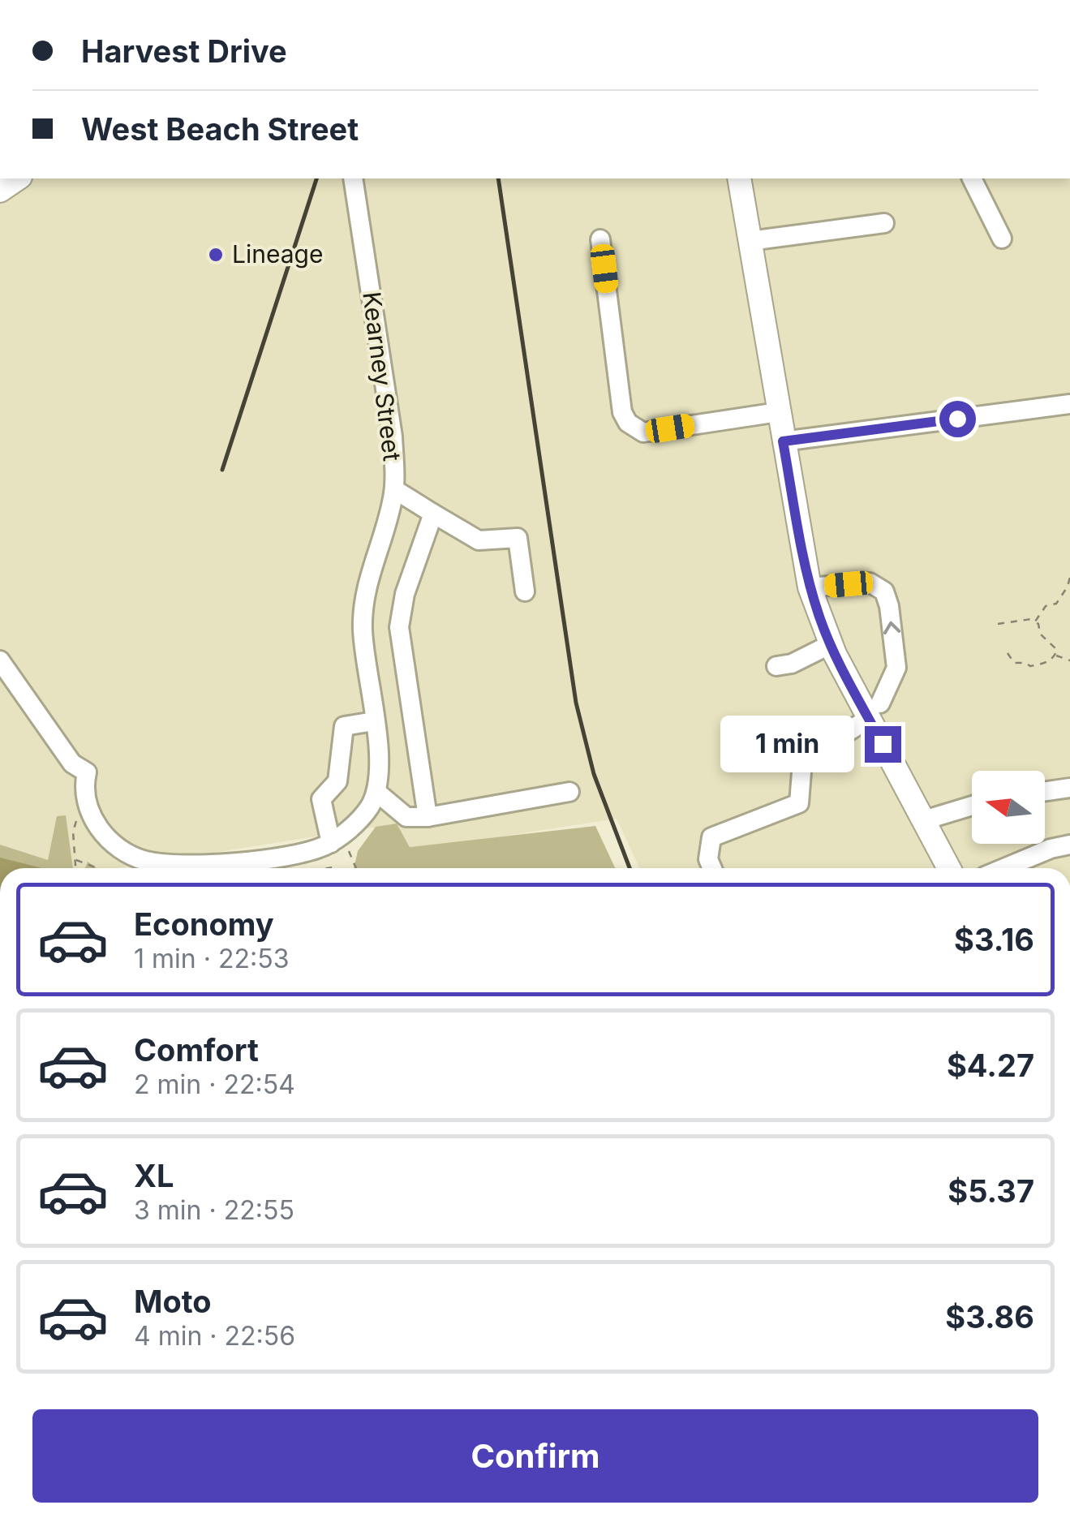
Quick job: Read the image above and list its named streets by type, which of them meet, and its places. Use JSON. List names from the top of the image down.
{
  "streets": {
    "street": ["Kearney Street"]
  },
  "places": ["Lineage"],
  "north": "left",
  "page": {
    "banner": ["Harvest Drive", "West Beach Street"],
    "bubble": "1 min",
    "list": [
      {
        "name": "Economy",
        "note": "1 min · 22:53",
        "value": "$3.16"
      },
      {
        "name": "Comfort",
        "note": "2 min · 22:54",
        "value": "$4.27"
      },
      {
        "name": "XL",
        "note": "3 min · 22:55",
        "value": "$5.37"
      },
      {
        "name": "Moto",
        "note": "4 min · 22:56",
        "value": "$3.86"
      }
    ],
    "buttons": "Confirm"
  }
}
